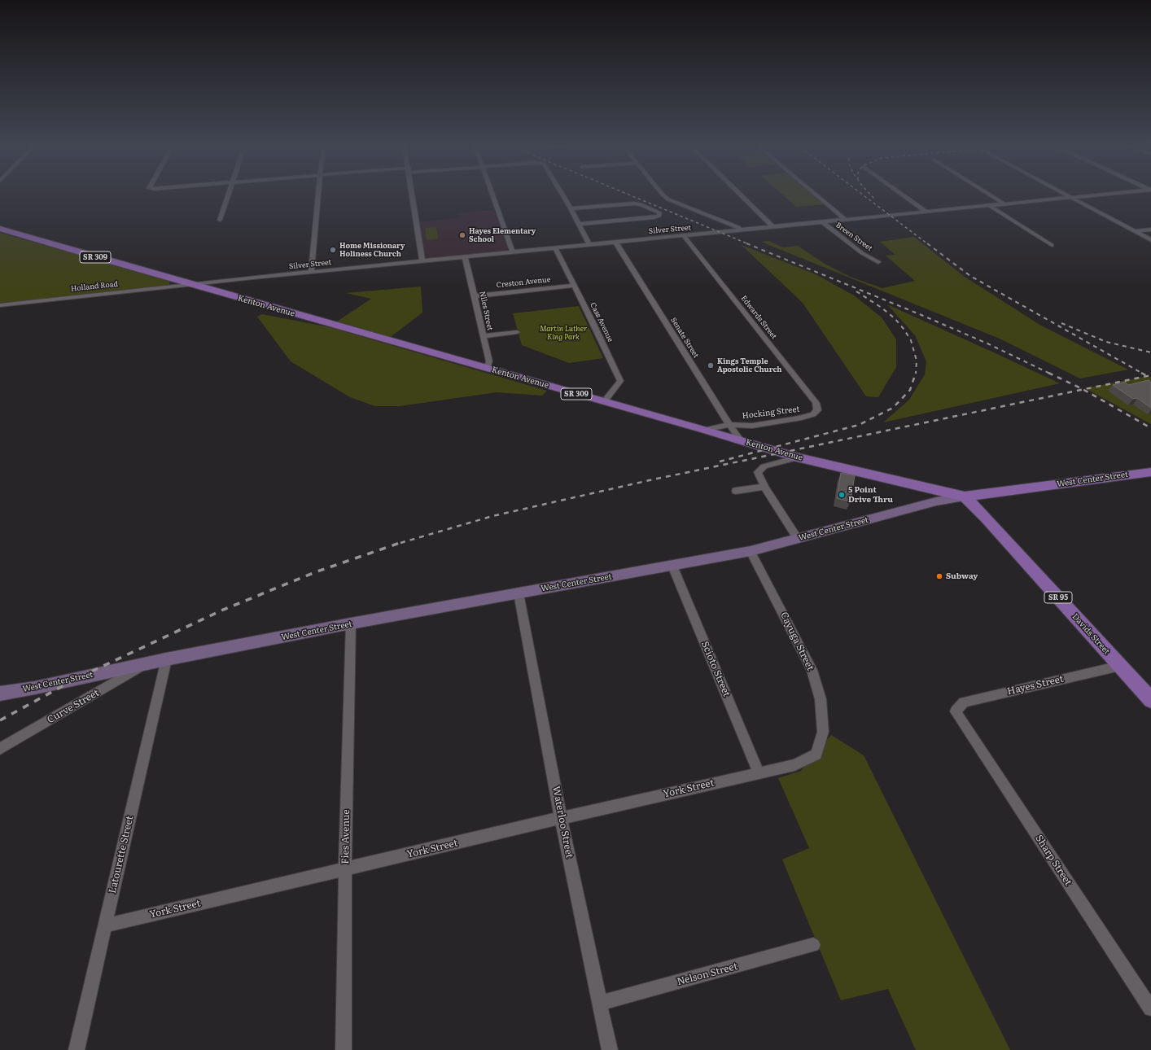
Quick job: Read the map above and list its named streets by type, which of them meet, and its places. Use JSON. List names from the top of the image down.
{
  "streets": {
    "main road": [
      "SR 309",
      "Kenton Avenue",
      "West Center Street",
      "SR 95",
      "Davids Street"
    ],
    "street": [
      "Silver Street",
      "Breen Street",
      "Creston Avenue",
      "Holland Road",
      "Niles Street",
      "Edwards Street",
      "Cass Avenue",
      "Senate Street",
      "Hocking Street",
      "Cayuga Street",
      "Scioto Street",
      "Hayes Street",
      "Curve Street",
      "York Street",
      "Waterloo Street",
      "Fies Avenue",
      "Latourette Street",
      "Sharp Street",
      "Nelson Street"
    ]
  },
  "crossings": [
    ["Silver Street", "Breen Street"],
    ["Silver Street", "SR 309"],
    ["Silver Street", "Holland Road"],
    ["Silver Street", "Kenton Avenue"],
    ["Silver Street", "Niles Street"],
    ["Silver Street", "Edwards Street"],
    ["Silver Street", "Cass Avenue"],
    ["Silver Street", "Senate Street"],
    ["SR 309", "Holland Road"],
    ["SR 309", "Kenton Avenue"],
    ["Creston Avenue", "Niles Street"],
    ["Creston Avenue", "Cass Avenue"],
    ["Holland Road", "Kenton Avenue"],
    ["Kenton Avenue", "Niles Street"],
    ["Kenton Avenue", "Cass Avenue"],
    ["Kenton Avenue", "Senate Street"],
    ["Kenton Avenue", "Hocking Street"],
    ["Kenton Avenue", "West Center Street"],
    ["Kenton Avenue", "Davids Street"],
    ["Edwards Street", "Hocking Street"],
    ["Senate Street", "Hocking Street"],
    ["West Center Street", "Davids Street"],
    ["West Center Street", "Cayuga Street"],
    ["West Center Street", "Scioto Street"],
    ["West Center Street", "Curve Street"],
    ["West Center Street", "Waterloo Street"],
    ["West Center Street", "Fies Avenue"],
    ["West Center Street", "Latourette Street"],
    ["Davids Street", "Hayes Street"],
    ["Cayuga Street", "Scioto Street"],
    ["Cayuga Street", "York Street"],
    ["Scioto Street", "York Street"],
    ["Hayes Street", "Sharp Street"],
    ["York Street", "Waterloo Street"],
    ["York Street", "Fies Avenue"],
    ["York Street", "Latourette Street"],
    ["Waterloo Street", "Nelson Street"]
  ],
  "parks": ["Martin Luther King Park"],
  "places": [
    "Hayes Elementary School",
    "Home Missionary Holiness Church",
    "Kings Temple Apostolic Church",
    "5 Point Drive Thru",
    "Subway"
  ]
}
